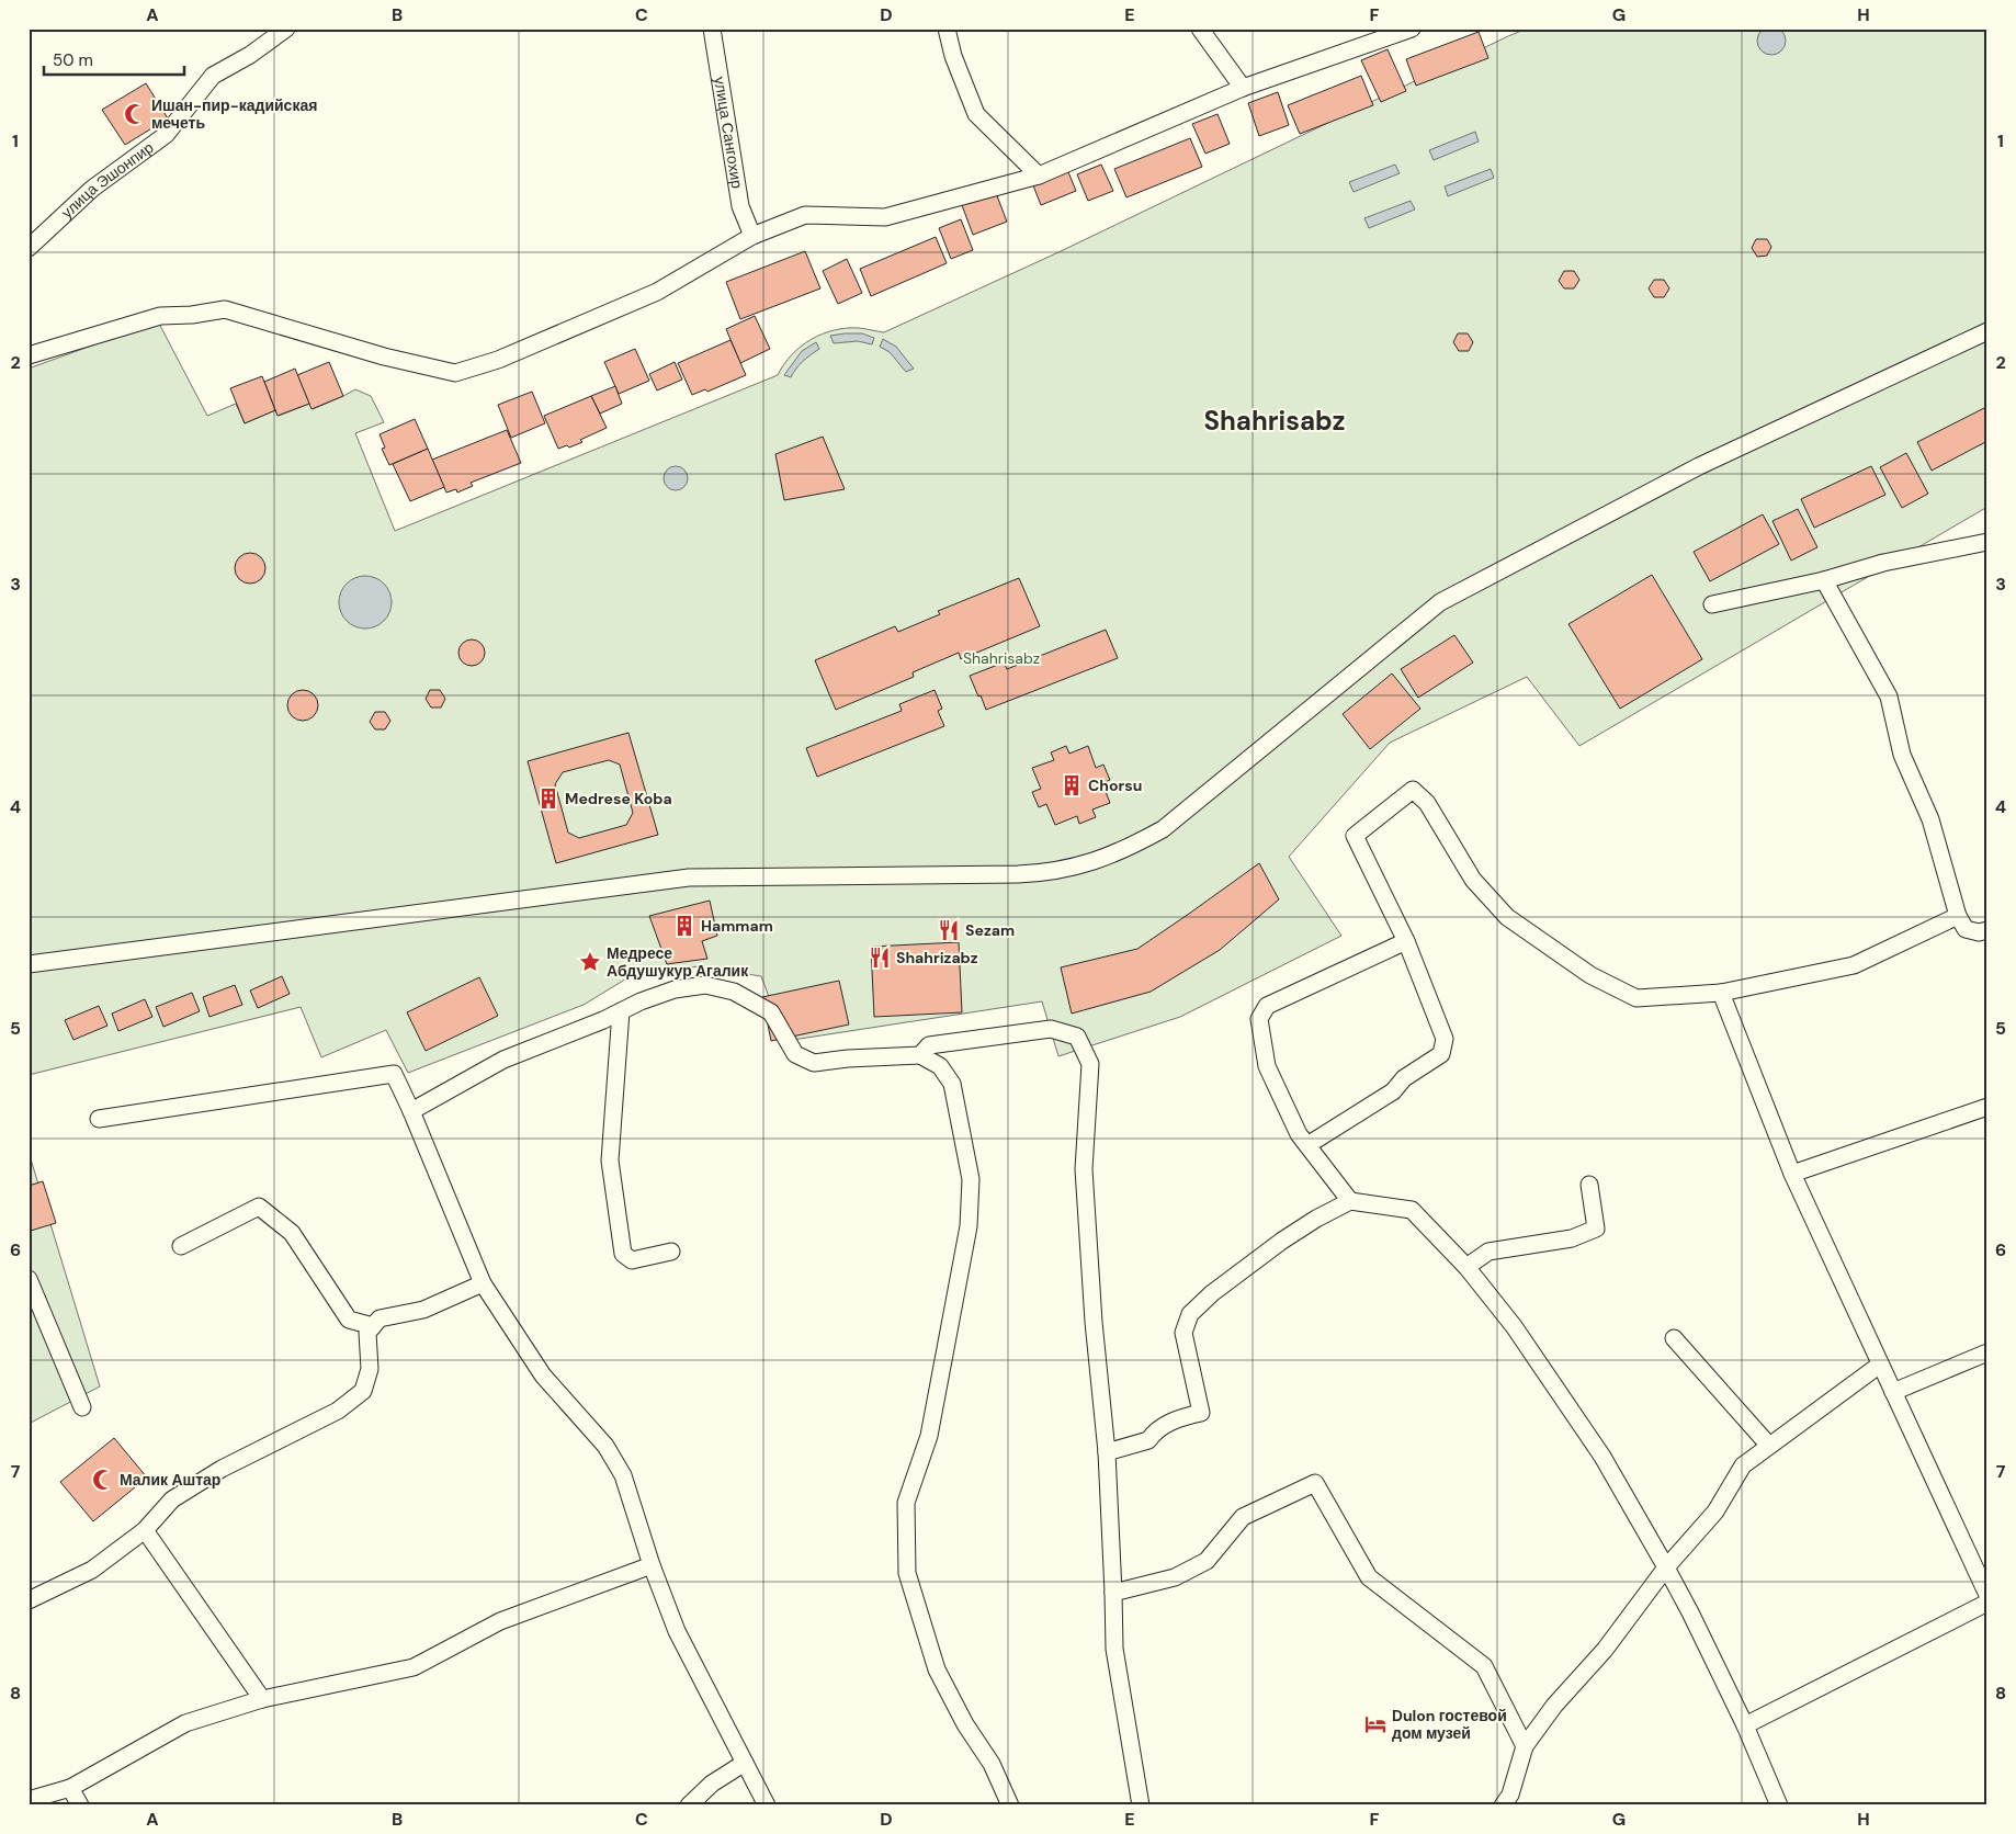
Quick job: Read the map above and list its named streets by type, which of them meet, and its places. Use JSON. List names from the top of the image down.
{
  "streets": {
    "street": ["улица Сангохир", "улица Эшонпир"]
  },
  "districts": ["Shahrisabz"],
  "parks": ["Shahrisabz"],
  "places": {
    "mosque": ["Ишан-пир-кадийская мечеть", "Малик Аштар"],
    "building": ["Chorsu", "Medrese Koba", "Hammam"],
    "restaurant": ["Sezam", "Shahrizabz"],
    "place": ["Медресе Абдушукур Агалик"],
    "hotel": ["Dulon гостевой дом музей"]
  },
  "scale_bar": "50 m",
  "grid": {
    "columns": [
      "A",
      "B",
      "C",
      "D",
      "E",
      "F",
      "G",
      "H"
    ],
    "rows": [
      "1",
      "2",
      "3",
      "4",
      "5",
      "6",
      "7",
      "8"
    ]
  }
}
